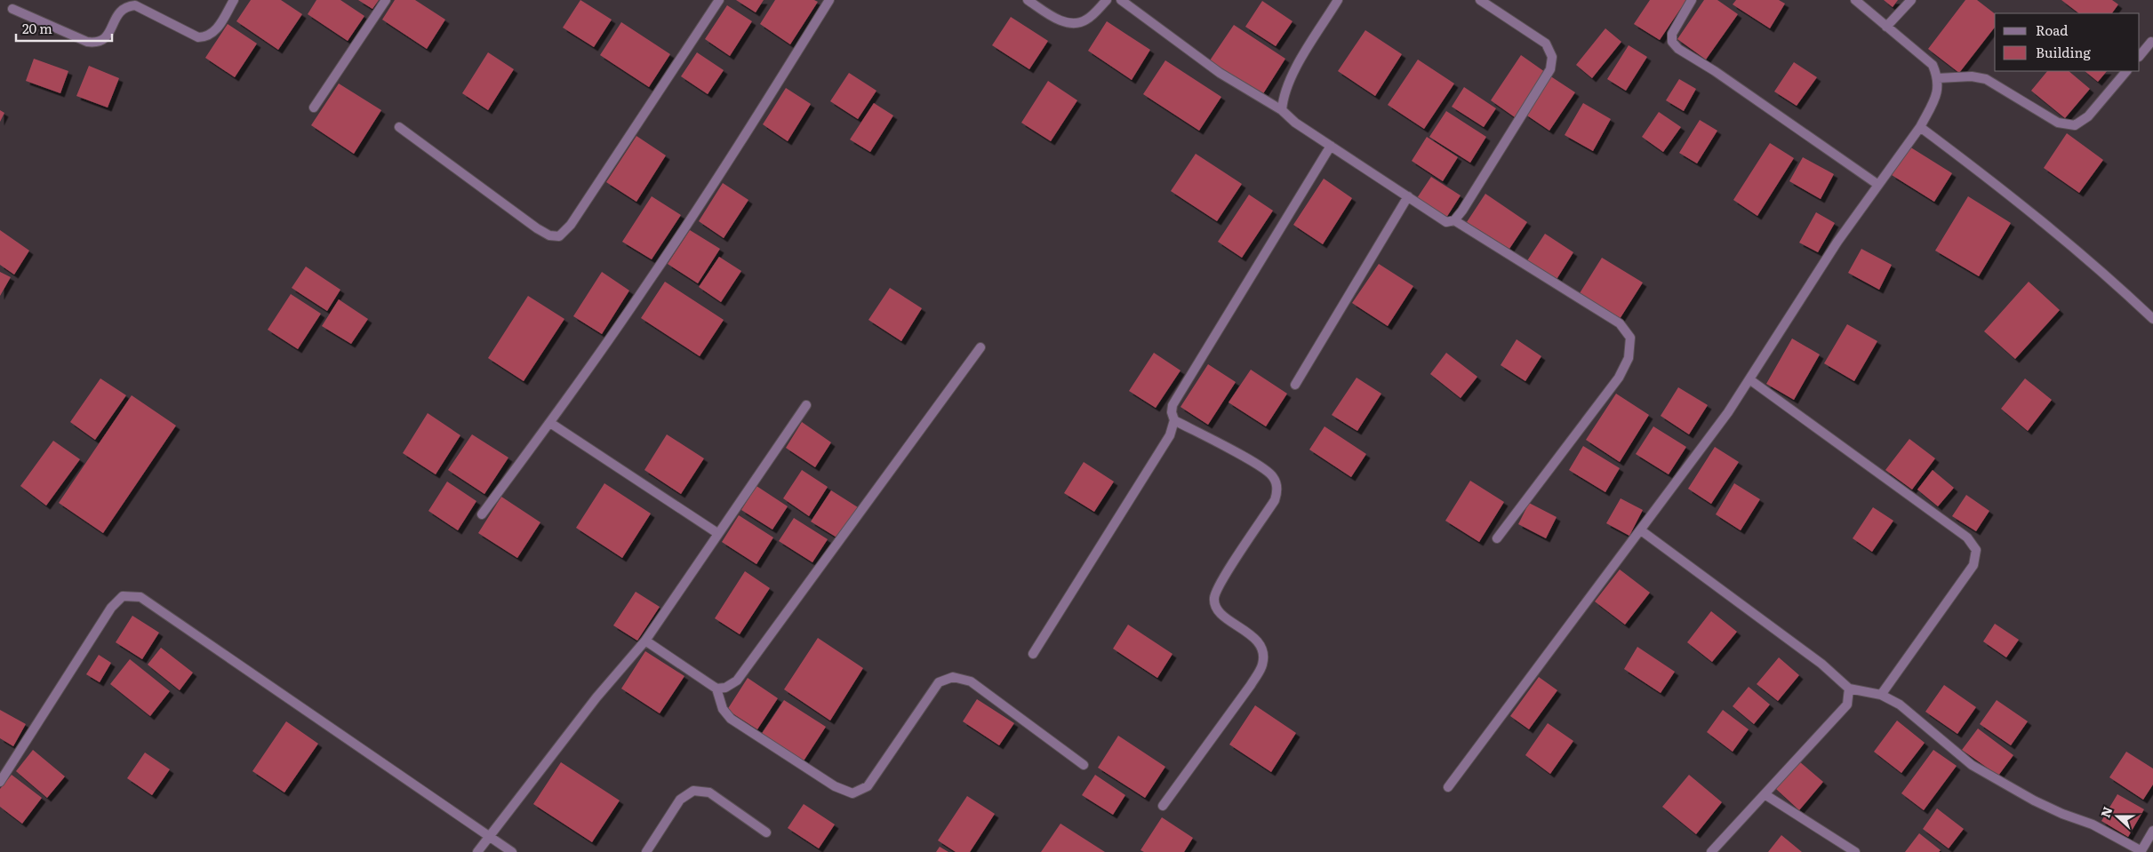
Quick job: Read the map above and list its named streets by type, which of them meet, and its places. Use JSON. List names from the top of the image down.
{
  "legend": ["Road", "Building"],
  "scale_bar": "20 m",
  "north": "left"
}
